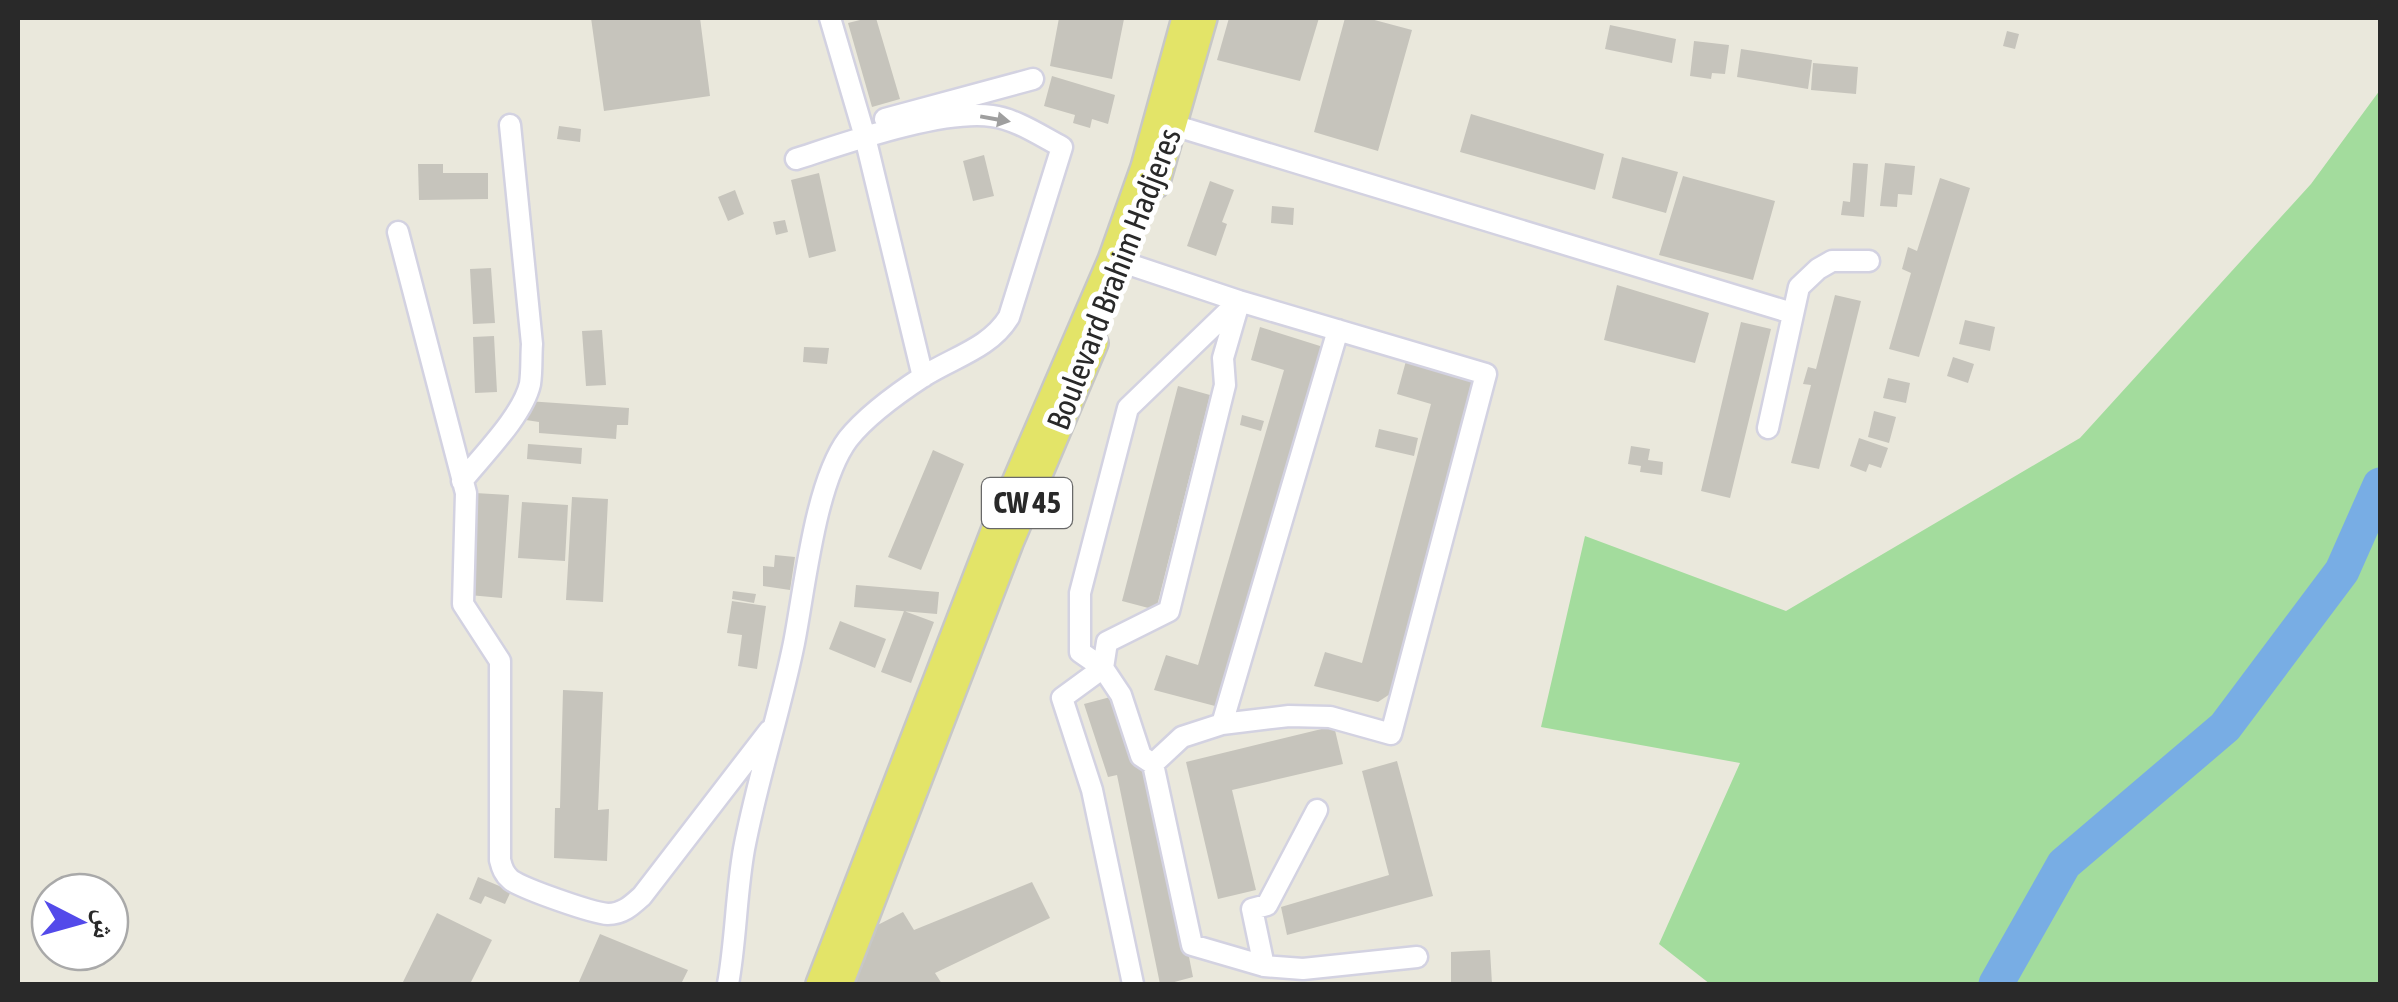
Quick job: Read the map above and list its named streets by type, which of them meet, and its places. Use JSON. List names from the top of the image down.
{
  "streets": {
    "main road": ["Boulevard Brahim Hadjeres", "CW 45"]
  },
  "north": "right"
}
